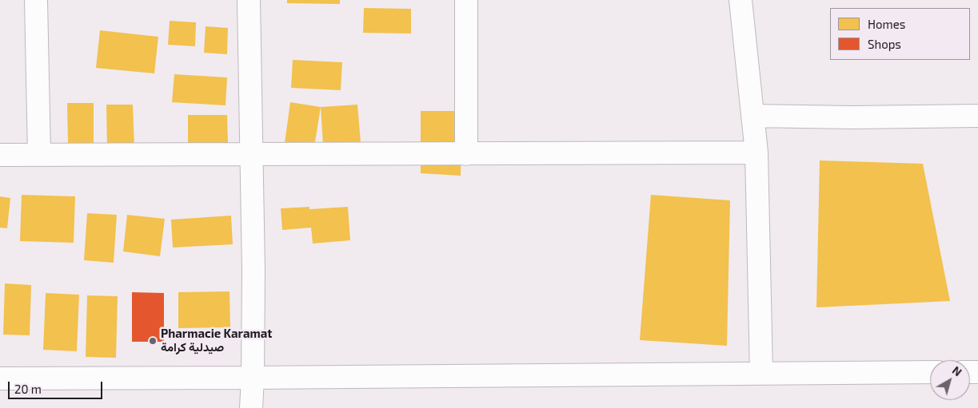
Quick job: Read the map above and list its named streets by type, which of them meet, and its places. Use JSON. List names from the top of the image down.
{
  "places": ["Pharmacie Karamat صيدلية كرامة"],
  "legend": ["Homes", "Shops"],
  "scale_bar": "20 m",
  "north": "top right"
}
